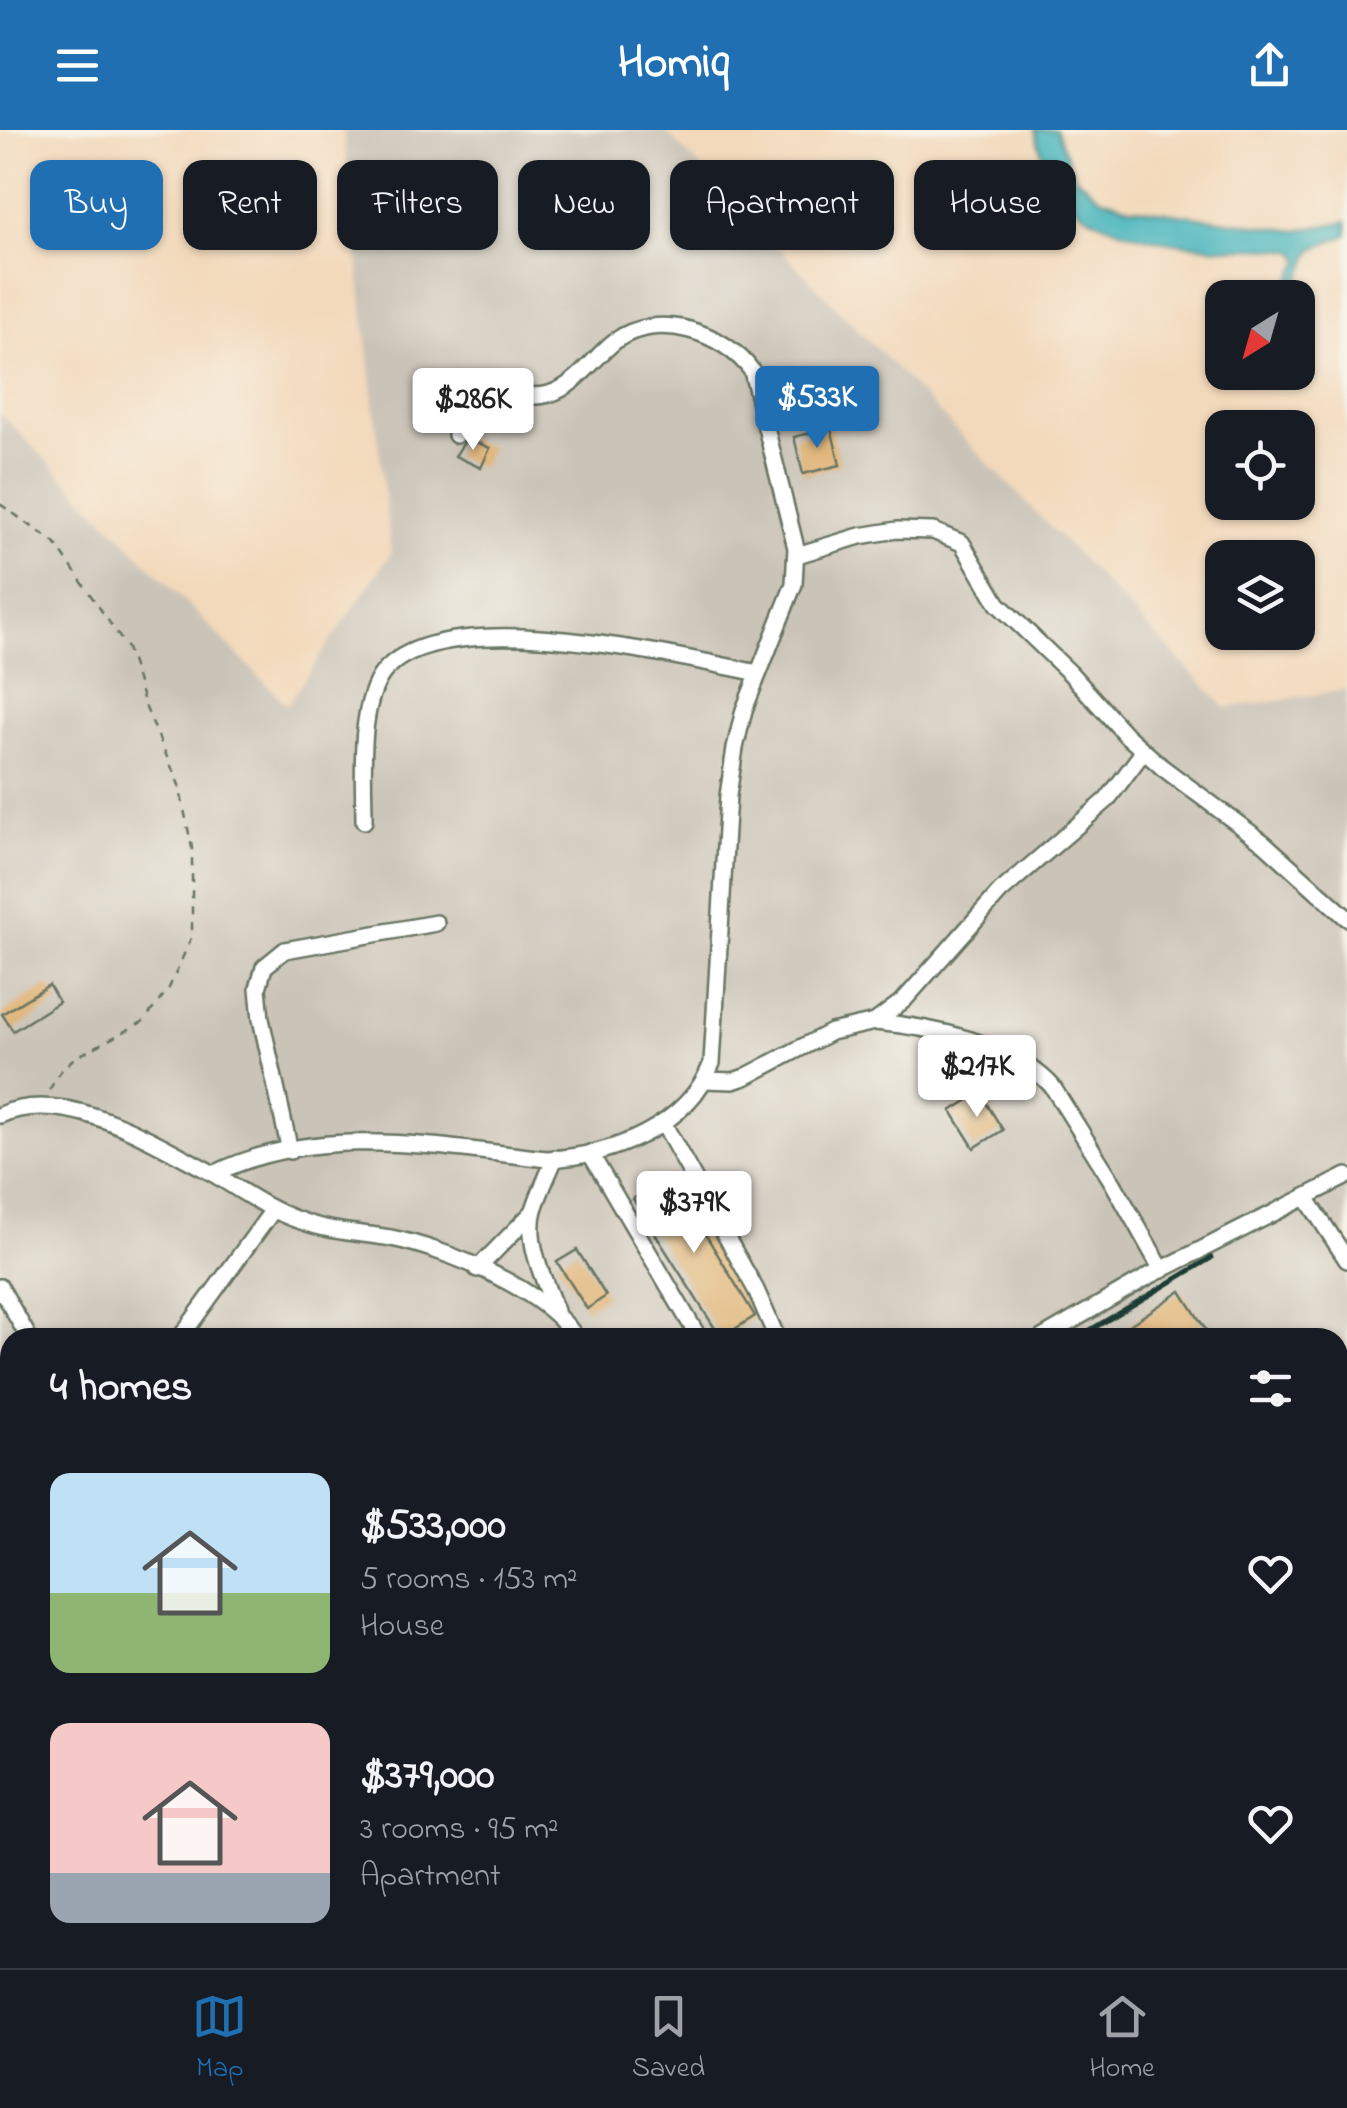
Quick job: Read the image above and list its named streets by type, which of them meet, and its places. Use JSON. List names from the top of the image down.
{
  "north": "bottom left",
  "page": {
    "header": "Homiq",
    "chip": [
      "Buy",
      "Rent",
      "Filters",
      "New",
      "Apartment",
      "House"
    ],
    "price": [
      "$533K",
      "$286K",
      "$217K",
      "$379K"
    ],
    "heading": "4 homes",
    "list": [
      {
        "name": "$533,000",
        "note": "5 rooms · 153 m² · House"
      },
      {
        "name": "$379,000",
        "note": "3 rooms · 95 m² · Apartment"
      }
    ],
    "tabs": ["Map", "Saved", "Home"]
  }
}
